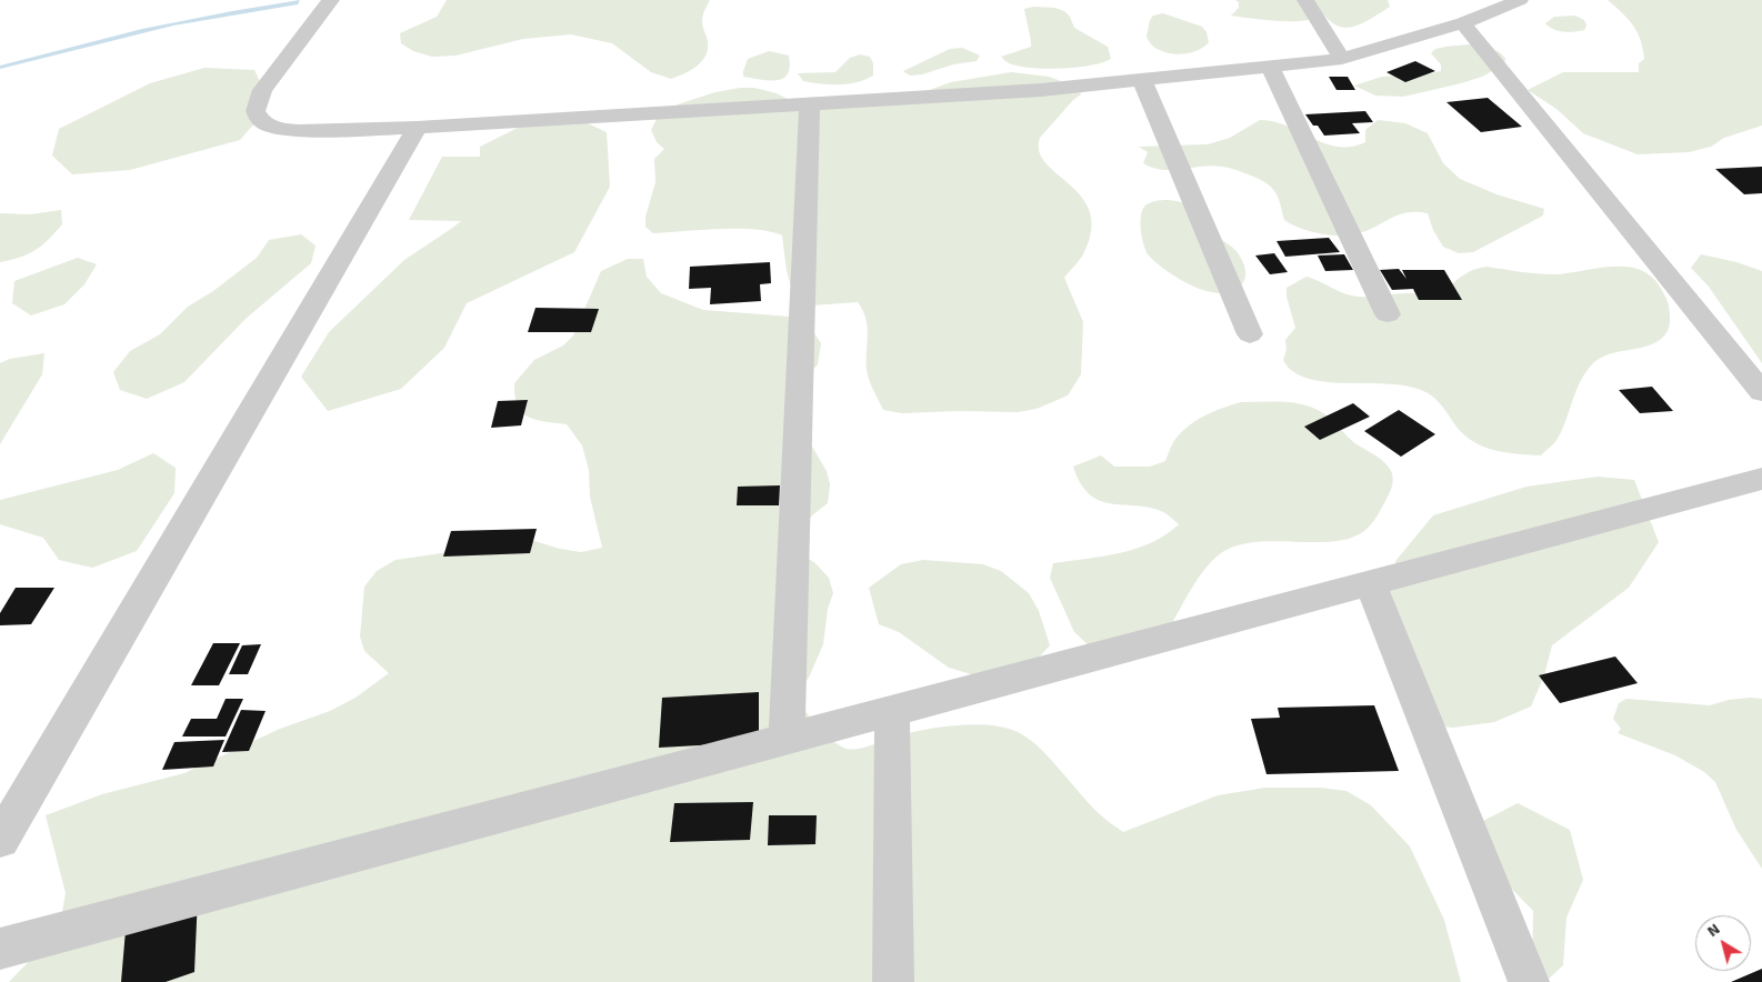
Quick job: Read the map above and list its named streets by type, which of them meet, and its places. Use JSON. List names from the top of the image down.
{
  "north": "top left"
}
